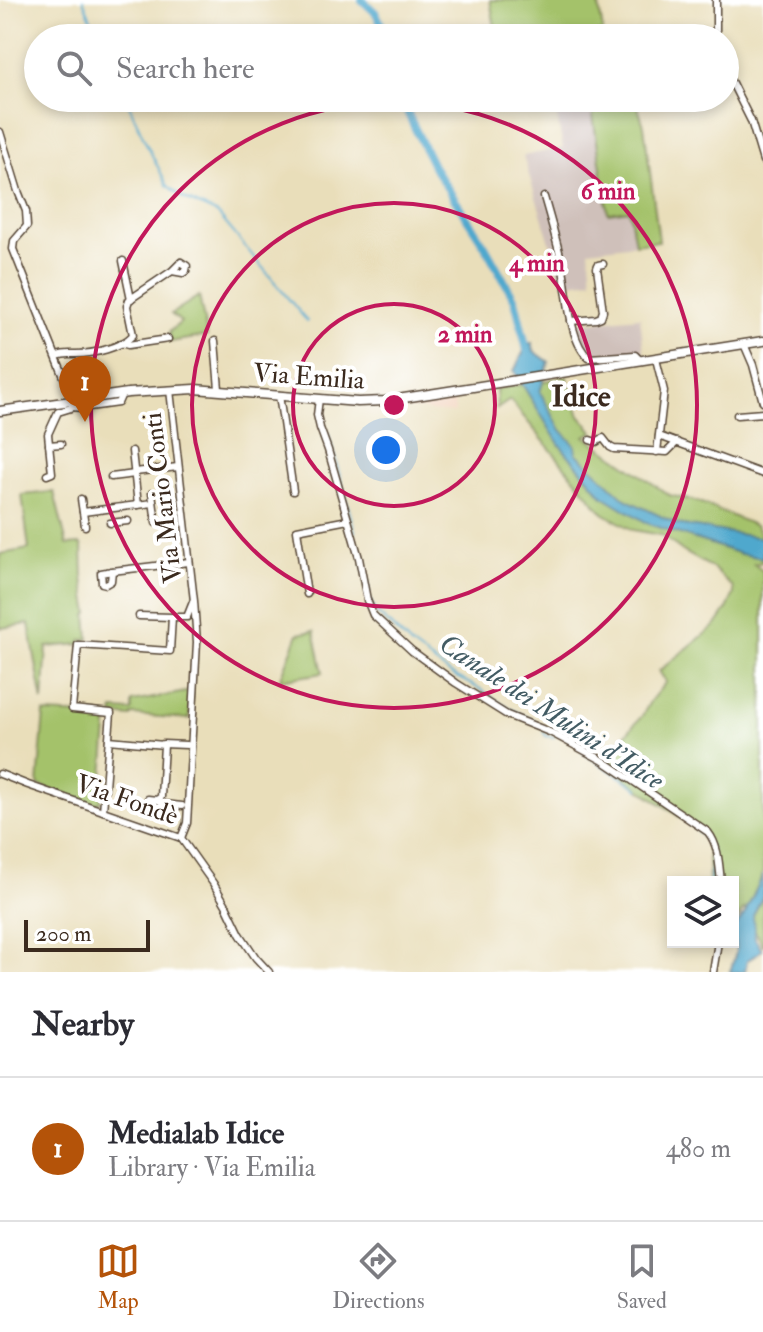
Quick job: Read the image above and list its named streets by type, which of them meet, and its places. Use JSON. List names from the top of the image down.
{
  "streets": {
    "main road": ["Via Emilia"],
    "street": ["Via Mario Conti", "Via Fondè"]
  },
  "crossings": [
    ["Via Emilia", "Via Mario Conti"],
    ["Via Mario Conti", "Via Fondè"]
  ],
  "districts": ["Idice"],
  "water": ["Canale dei Mulini d'Idice"],
  "scale_bar": "200 m",
  "page": {
    "search": "Search here",
    "pins": "1",
    "scale": "200 m",
    "heading": "Nearby",
    "list": [
      {
        "mark": "1",
        "name": "Medialab Idice",
        "note": "Library · Via Emilia",
        "value": "480 m"
      }
    ],
    "nav": ["Map", "Directions", "Saved"]
  },
  "rings": ["6 min", "4 min", "2 min"]
}
